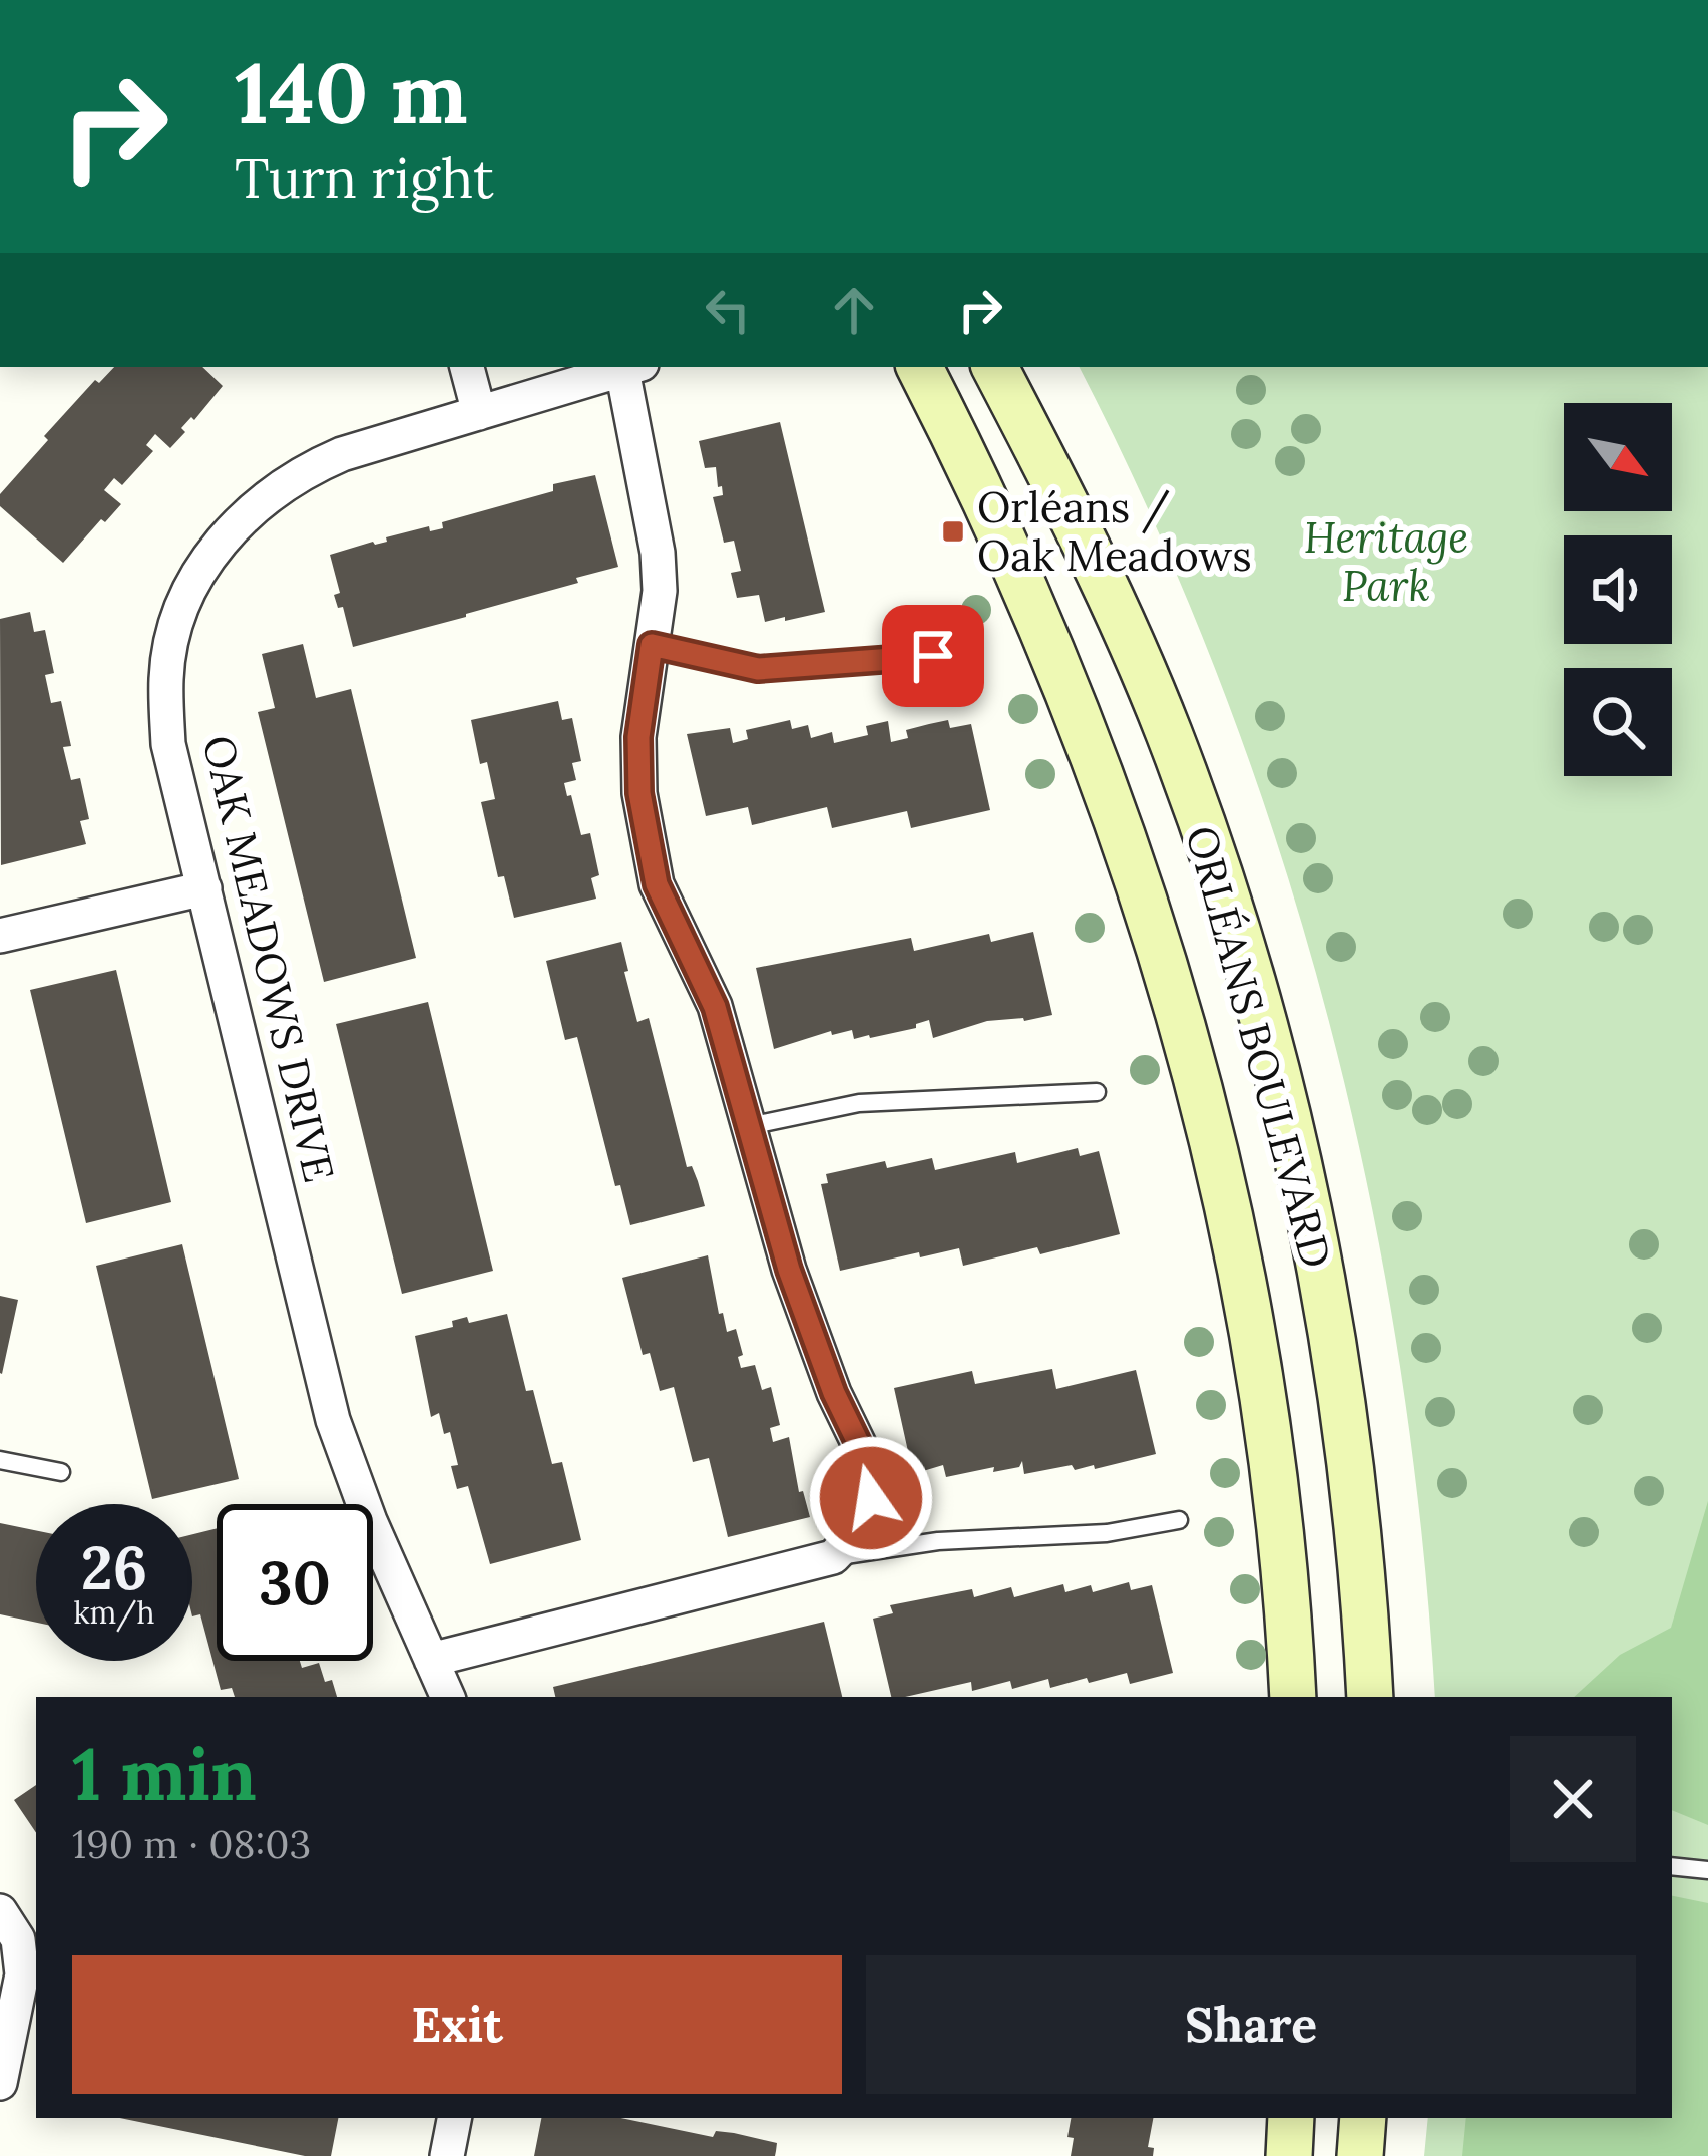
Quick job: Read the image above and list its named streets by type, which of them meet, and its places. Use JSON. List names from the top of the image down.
{
  "streets": {
    "main road": ["ORLÉANS BOULEVARD"],
    "street": ["OAK MEADOWS DRIVE"]
  },
  "parks": ["Heritage Park"],
  "places": {
    "transit": ["Orléans / Oak Meadows"]
  },
  "north": "bottom right",
  "page": {
    "turn": ["140 m", "Turn right"],
    "speed": "26 km/h",
    "limit": "30",
    "heading": ["1 min", "190 m · 08:03"],
    "buttons": ["Exit", "Share"]
  }
}
